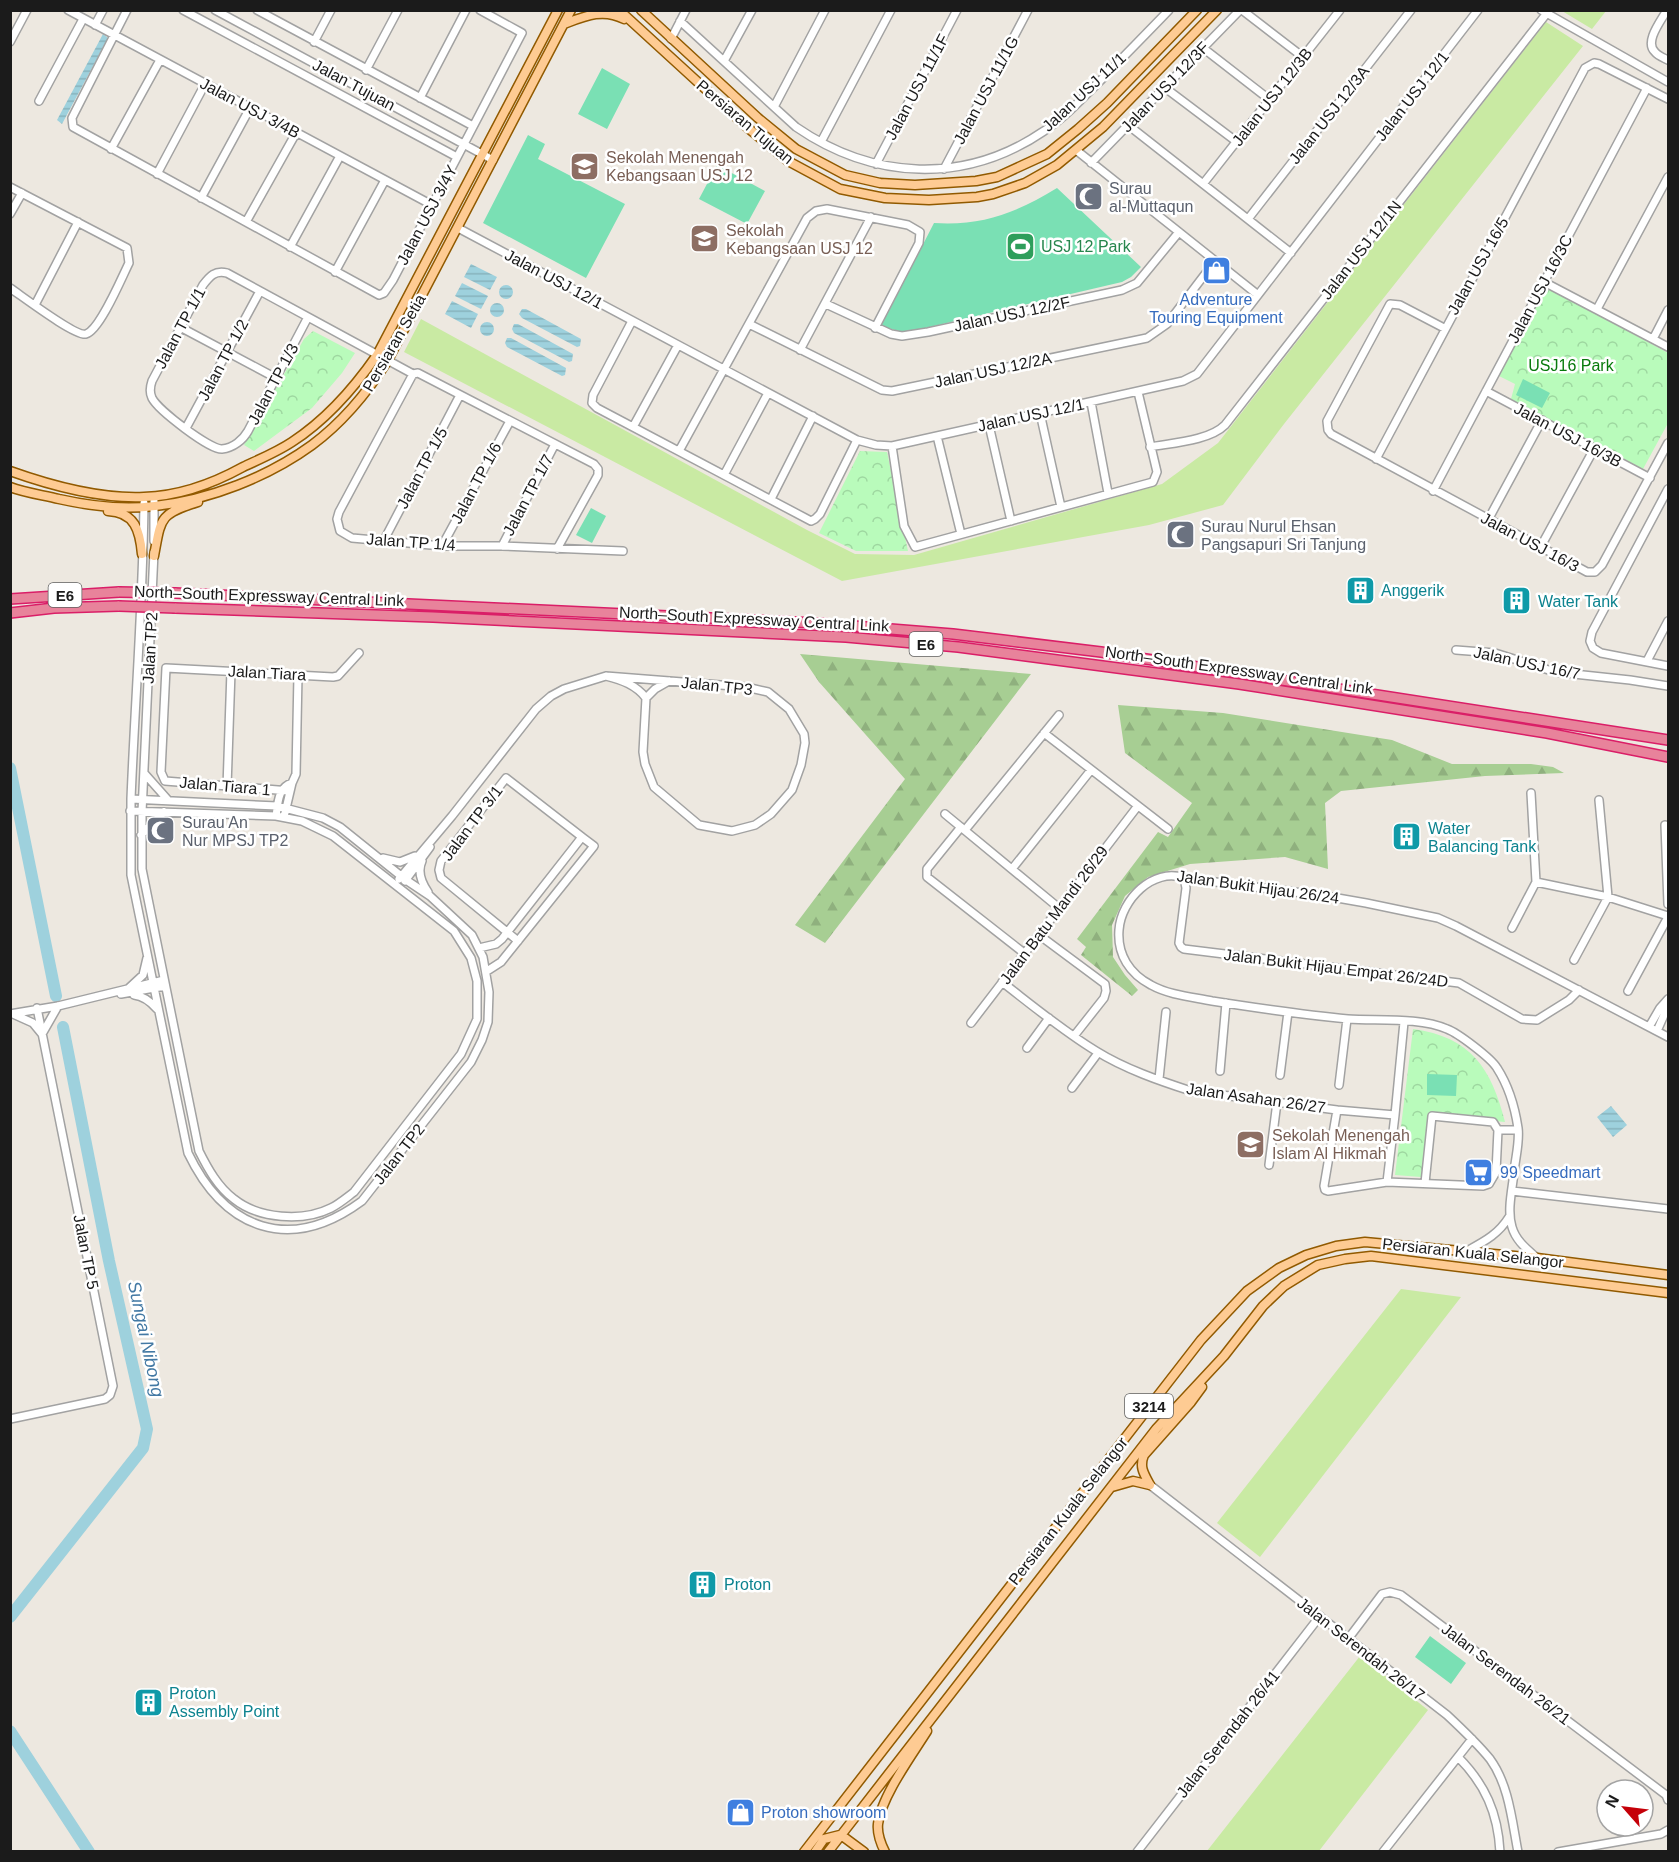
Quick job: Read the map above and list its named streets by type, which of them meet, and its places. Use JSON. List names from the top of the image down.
{
  "streets": {
    "highway": ["E6", "North–South Expressway Central Link"],
    "main road": [
      "Persiaran Tujuan",
      "Persiaran Setia",
      "Persiaran Kuala Selangor",
      "3214"
    ],
    "street": [
      "Jalan Tujuan",
      "Jalan USJ 11/1F",
      "Jalan USJ 12/3F",
      "Jalan USJ 11/1G",
      "Jalan USJ 11/1",
      "Jalan USJ 12/1",
      "Jalan USJ 12/3B",
      "Jalan USJ 3/4B",
      "Jalan USJ 12/3A",
      "Jalan USJ 3/4Y",
      "Jalan USJ 12/1N",
      "Jalan USJ 16/5",
      "Jalan USJ 16/3C",
      "Jalan USJ 12/2F",
      "Jalan TP 1/1",
      "Jalan TP 1/2",
      "Jalan USJ 12/2A",
      "Jalan TP 1/3",
      "Jalan USJ 16/3B",
      "Jalan TP 1/5",
      "Jalan TP 1/6",
      "Jalan TP 1/7",
      "Jalan TP 1/4",
      "Jalan USJ 16/3",
      "Jalan TP2",
      "Jalan USJ 16/7",
      "Jalan Tiara",
      "Jalan TP3",
      "Jalan Tiara 1",
      "Jalan TP 3/1",
      "Jalan Bukit Hijau 26/24",
      "Jalan Batu Mandi 26/29",
      "Jalan Bukit Hijau Empat 26/24D",
      "Jalan Asahan 26/27",
      "Jalan TP 5",
      "Jalan Serendah 26/17",
      "Jalan Serendah 26/21",
      "Jalan Serendah 26/41"
    ]
  },
  "crossings": [
    ["Jalan Tujuan", "Jalan USJ 3/4Y"],
    ["Jalan Tujuan", "Persiaran Setia"],
    ["Jalan USJ 11/1F", "Jalan USJ 11/1"],
    ["Jalan USJ 11/1G", "Jalan USJ 11/1"],
    ["Jalan USJ 12/1", "Persiaran Setia"],
    ["Jalan USJ 3/4B", "Jalan USJ 3/4Y"],
    ["Jalan USJ 16/5", "Jalan USJ 16/3C"],
    ["Jalan USJ 16/5", "Jalan USJ 16/3"],
    ["Jalan USJ 16/3C", "Jalan USJ 16/3B"],
    ["Jalan USJ 16/3C", "Jalan USJ 16/3"],
    ["Jalan TP 1/1", "Persiaran Setia"],
    ["Jalan TP 1/1", "Jalan TP 1/2"],
    ["Jalan TP 1/1", "Jalan TP 1/3"],
    ["Persiaran Setia", "Jalan TP2"],
    ["Jalan USJ 16/3B", "Jalan USJ 16/3"],
    ["Jalan TP 1/5", "Jalan TP 1/4"],
    ["Jalan TP 1/6", "Jalan TP 1/4"],
    ["Jalan TP 1/7", "Jalan TP 1/4"],
    ["Jalan TP2", "Jalan TP3"],
    ["Jalan Tiara", "Jalan Tiara 1"],
    ["Jalan Bukit Hijau 26/24", "Jalan Bukit Hijau Empat 26/24D"],
    ["Jalan Batu Mandi 26/29", "Jalan Asahan 26/27"],
    ["Jalan Serendah 26/17", "Jalan Serendah 26/21"],
    ["Jalan Serendah 26/17", "Jalan Serendah 26/41"]
  ],
  "water": ["Sungai Nibong"],
  "parks": ["USJ16 Park"],
  "places": {
    "school or university": ["Sekolah Menengah Kebangsaan USJ 12", "Sekolah Kebangsaan USJ 12", "Sekolah Menengah Islam Al Hikmah"],
    "mosque": ["Surau al-Muttaqun", "Surau Nurul Ehsan Pangsapuri Sri Tanjung", "Surau An Nur MPSJ TP2"],
    "sports": ["USJ 12 Park"],
    "shop": ["Adventure Touring Equipment", "Proton showroom"],
    "building": [
      "Anggerik",
      "Water Tank",
      "Water Balancing Tank",
      "Proton",
      "Proton Assembly Point"
    ],
    "supermarket": ["99 Speedmart"]
  },
  "north": "top left"
}
